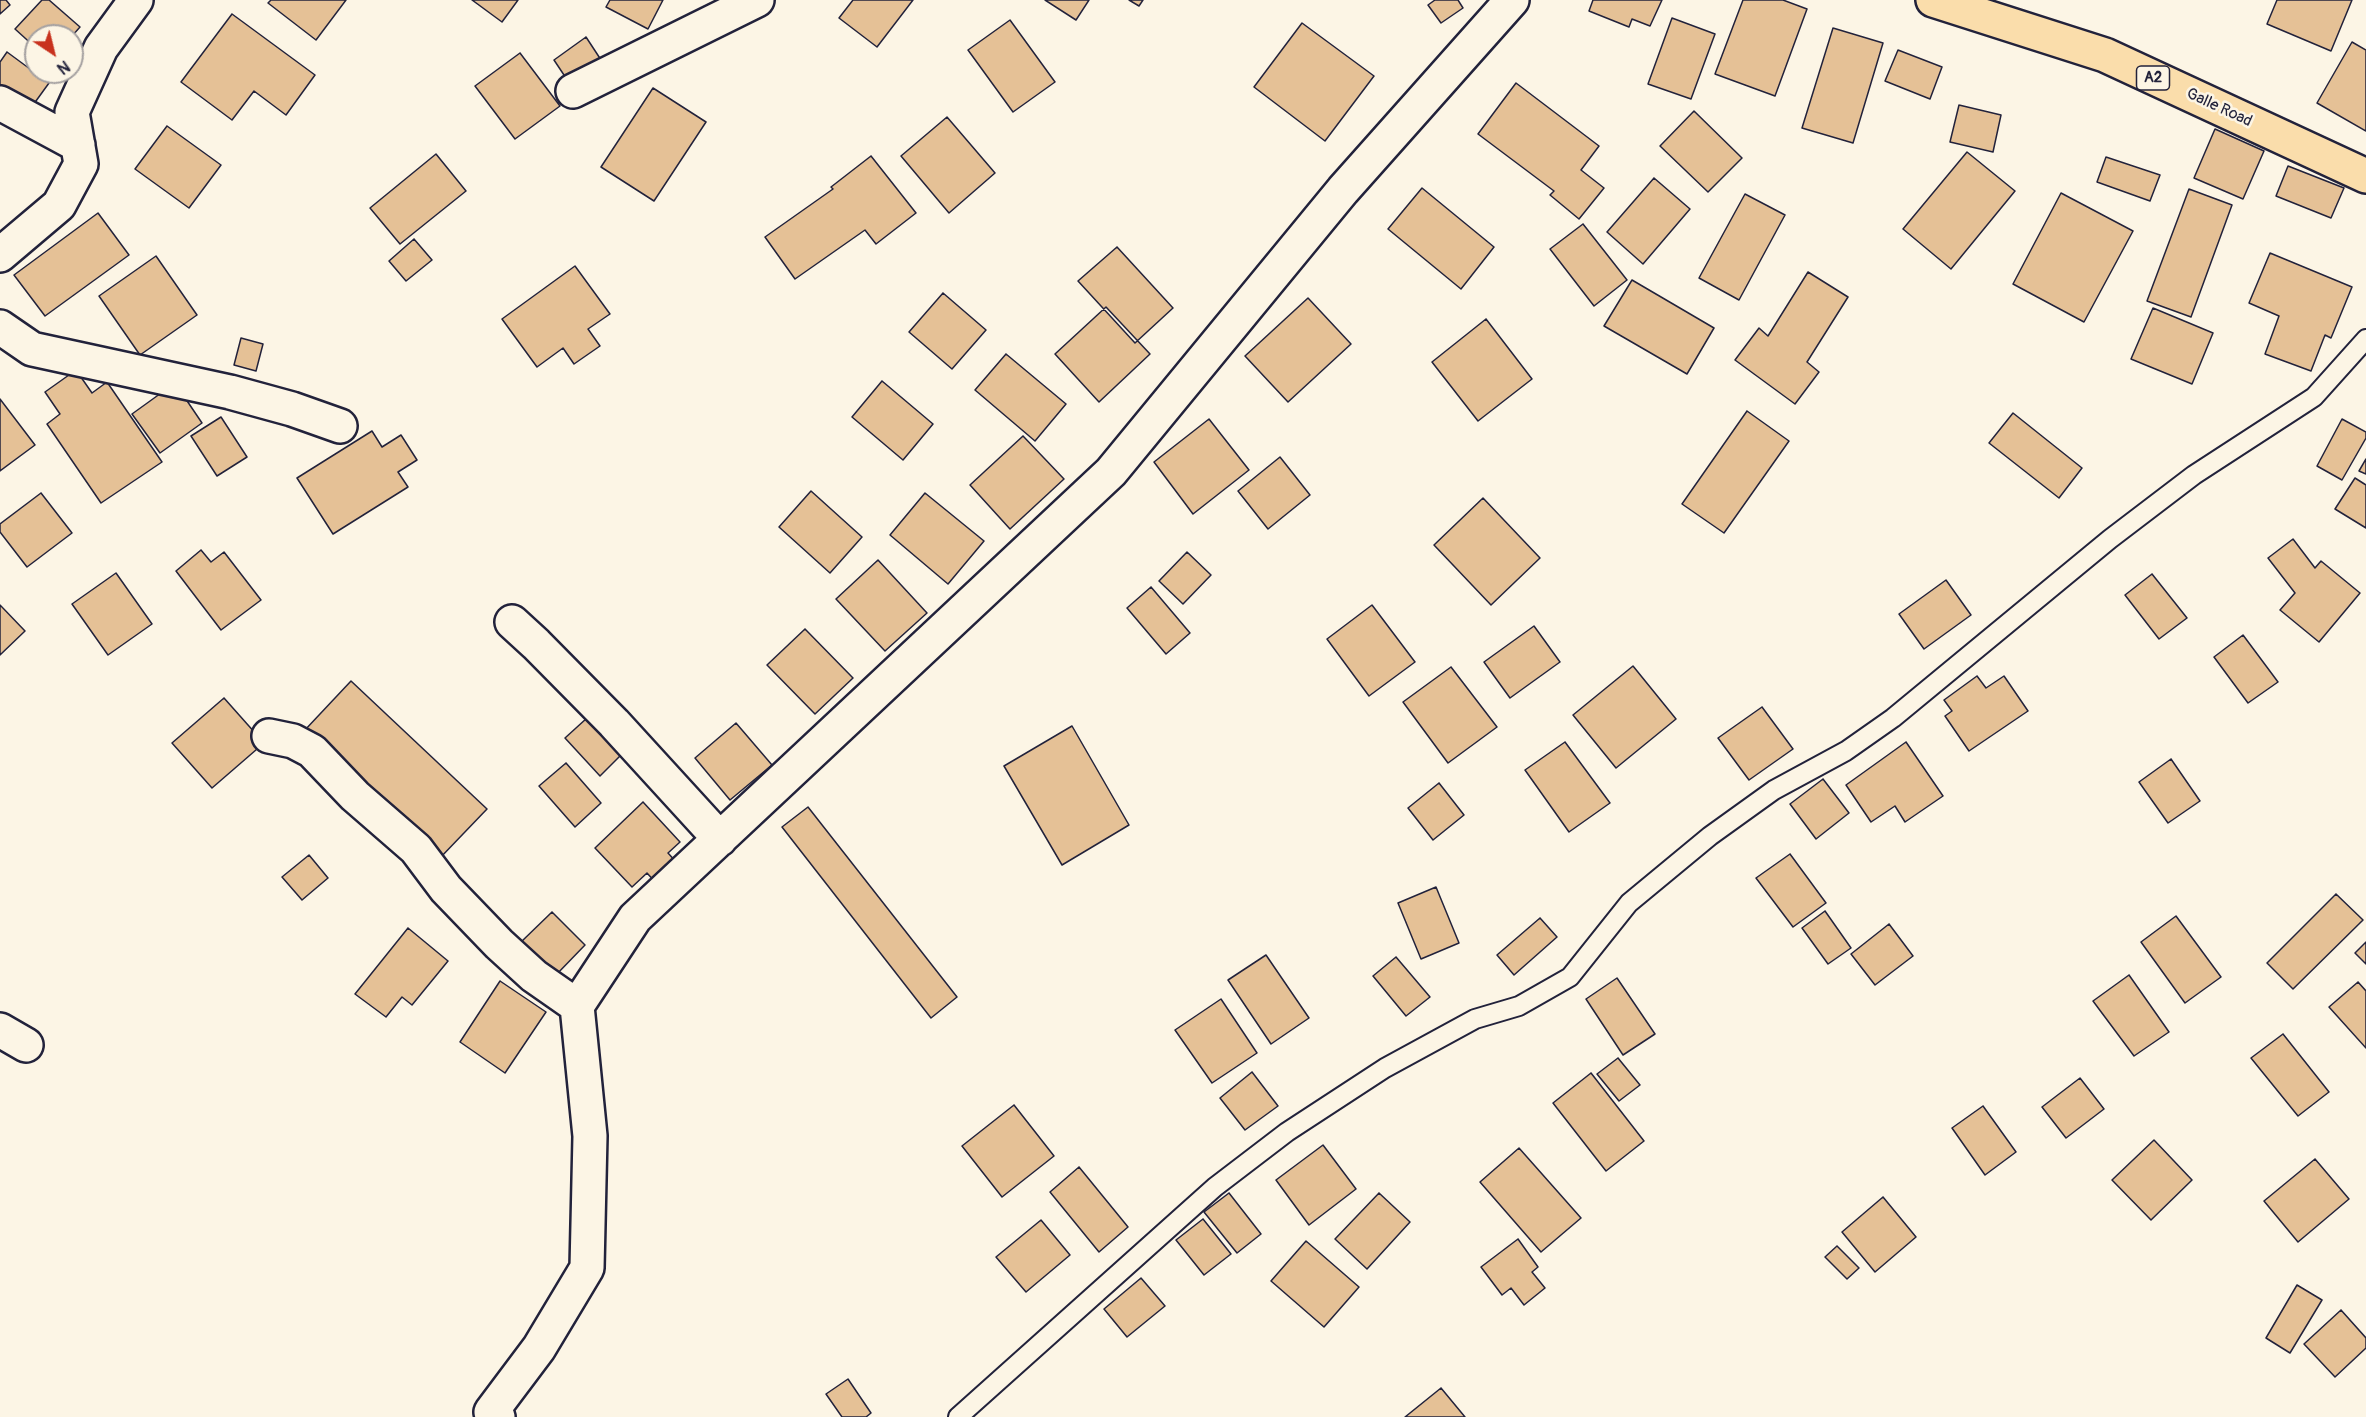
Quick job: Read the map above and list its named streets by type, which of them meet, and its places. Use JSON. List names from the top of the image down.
{
  "streets": {
    "highway": ["A2", "Galle Road"]
  },
  "north": "bottom right"
}
